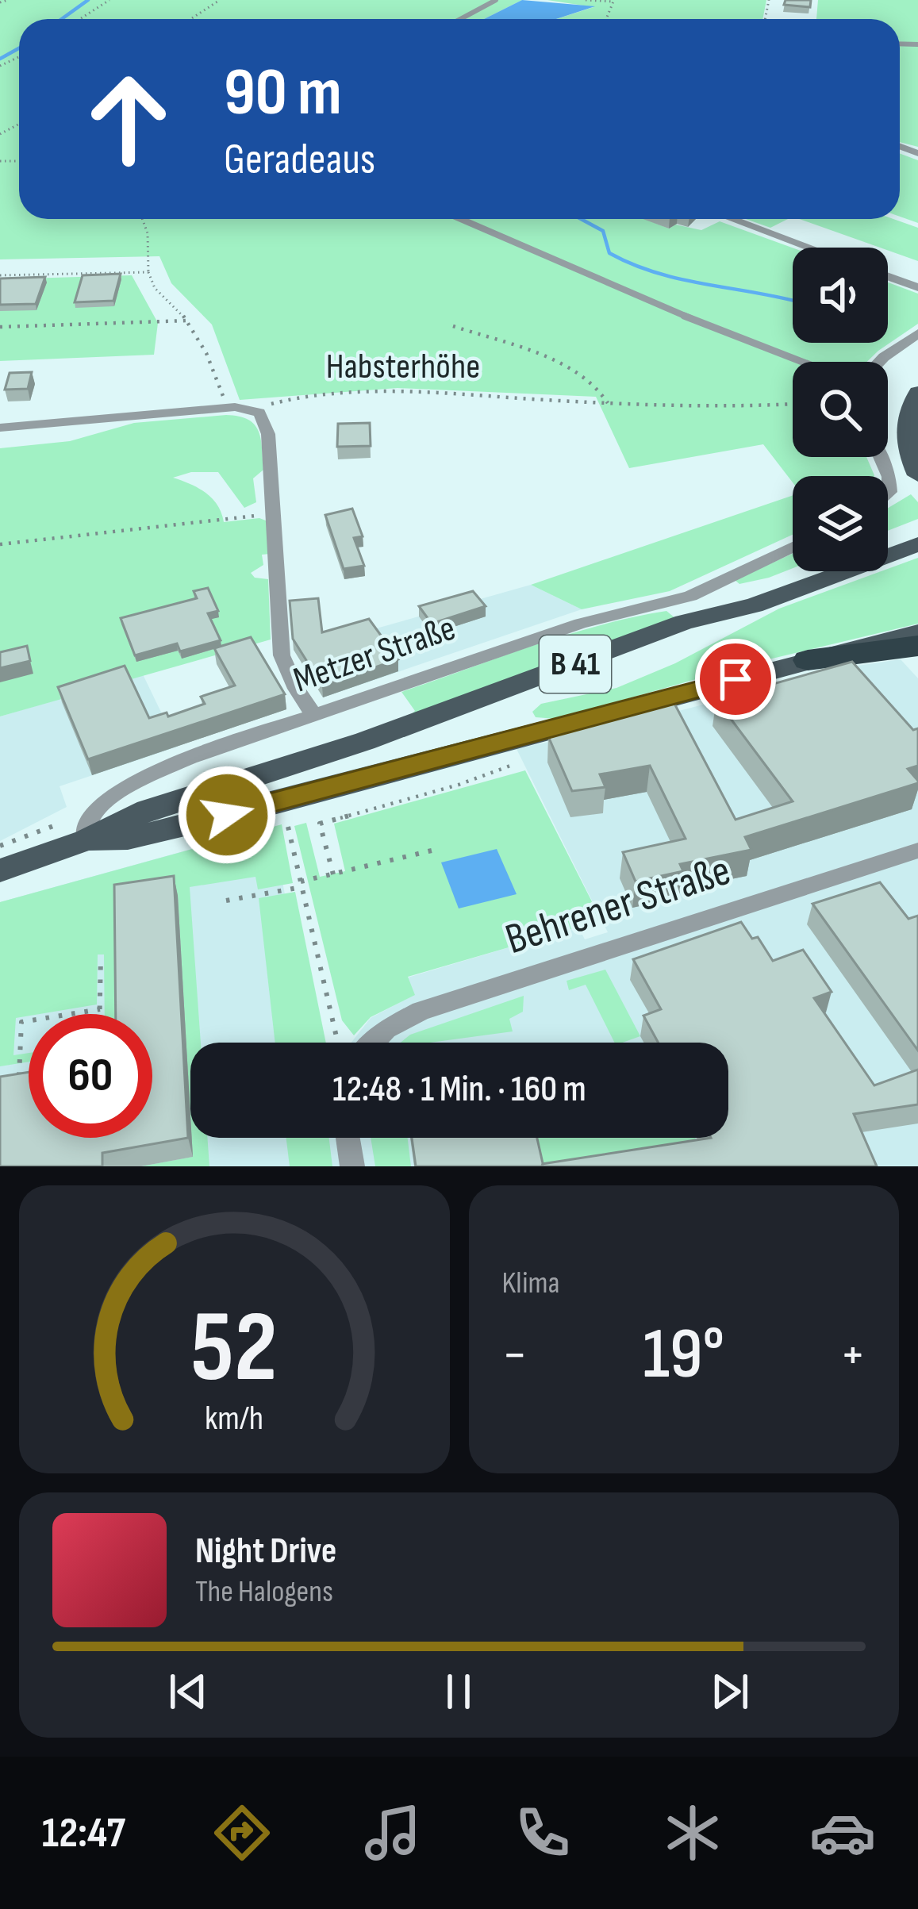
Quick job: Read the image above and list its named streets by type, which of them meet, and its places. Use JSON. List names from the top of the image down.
{
  "streets": {
    "main road": ["B 41"],
    "street": ["Metzer Straße", "Behrener Straße"],
    "path": ["Habsterhöhe"]
  },
  "crossings": [
    ["Metzer Straße", "B 41"]
  ],
  "page": {
    "turn": ["90 m", "Geradeaus"],
    "limit": "60",
    "trip": "12:48 · 1 Min. · 160 m",
    "tile": "Klima",
    "heat": ["−", "19°", "+"],
    "song": ["Night Drive", "The Halogens"],
    "tabs": "12:47",
    "gauge": ["52", "km/h"]
  }
}
